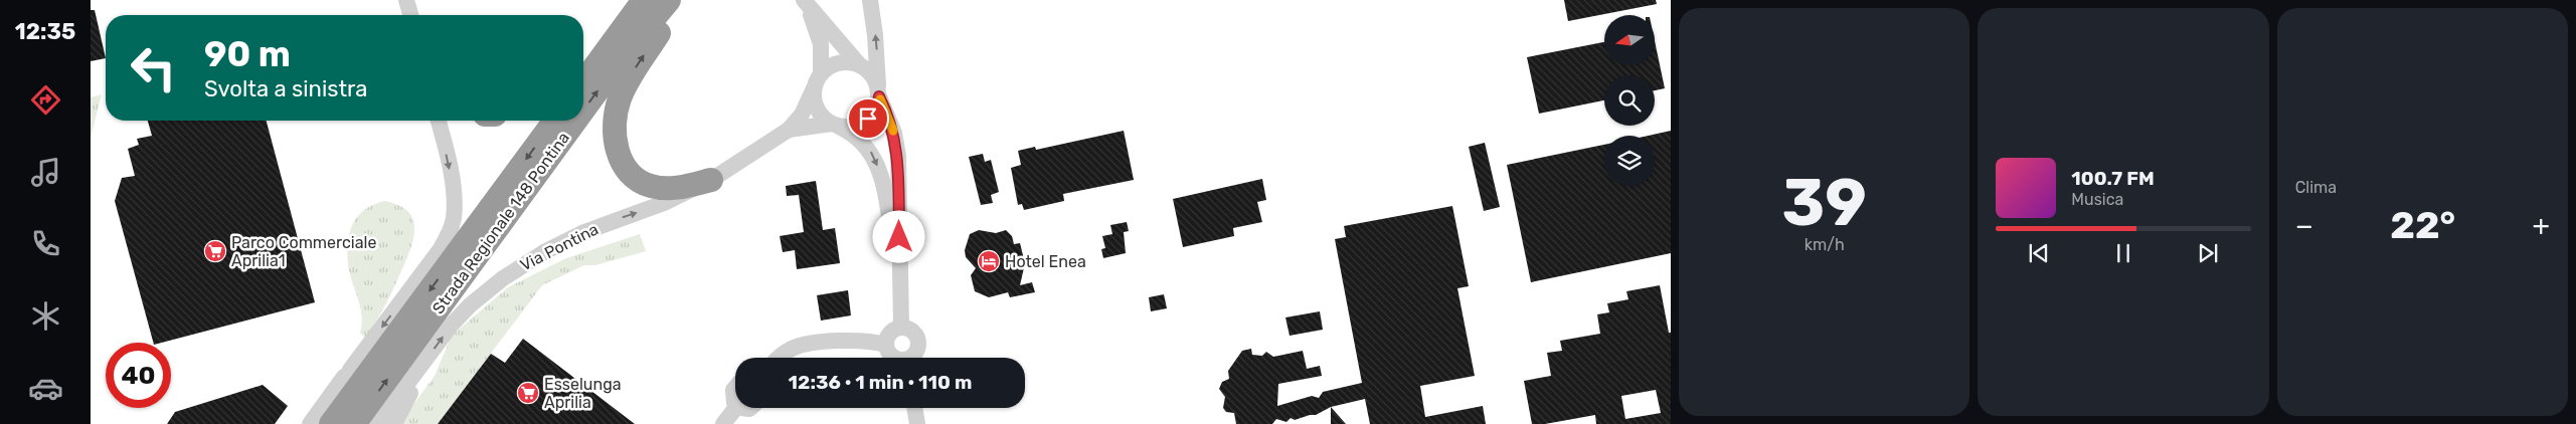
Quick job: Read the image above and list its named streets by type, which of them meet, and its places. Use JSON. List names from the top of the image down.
{
  "streets": {
    "highway": ["Strada Regionale 148 Pontina"],
    "street": ["Via Pontina"]
  },
  "one_way": ["Via Pontina"],
  "places": {
    "supermarket": ["Parco Commerciale Aprilia1", "Esselunga Aprilia"],
    "hotel": ["Hotel Enea"]
  },
  "north": "left",
  "page": {
    "tabs": "12:35",
    "tile": [
      ["39", "km/h"],
      "Clima"
    ],
    "turn": ["90 m", "Svolta a sinistra"],
    "song": ["100.7 FM", "Musica"],
    "heat": ["−", "22°", "+"],
    "limit": "40",
    "trip": "12:36 · 1 min · 110 m"
  }
}
